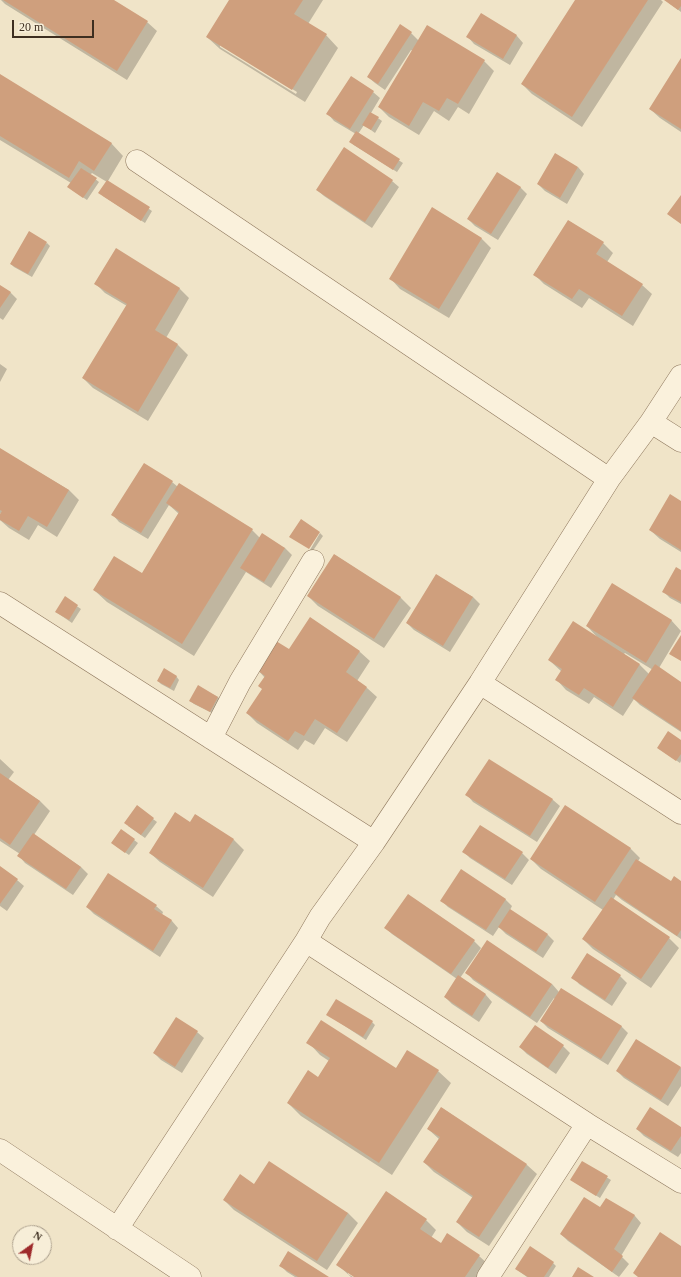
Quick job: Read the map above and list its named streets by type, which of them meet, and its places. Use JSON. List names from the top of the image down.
{
  "scale_bar": "20 m",
  "north": "top right"
}
